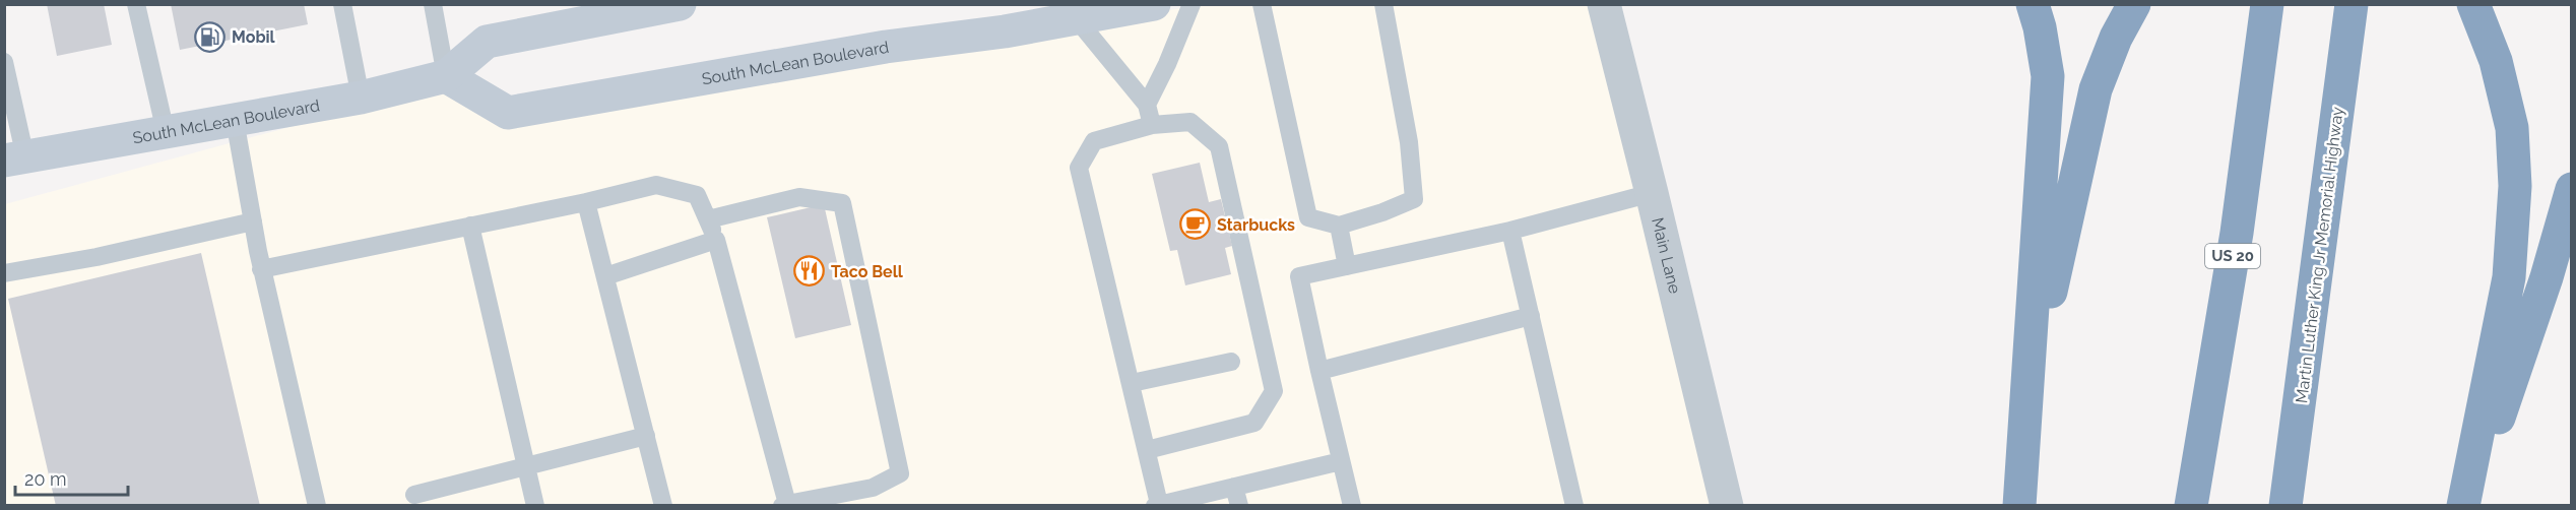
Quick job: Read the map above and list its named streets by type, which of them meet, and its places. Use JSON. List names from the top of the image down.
{
  "streets": {
    "highway": ["Martin Luther King Jr Memorial Highway", "US 20"],
    "main road": ["South McLean Boulevard"],
    "street": ["Main Lane"]
  },
  "places": {
    "fuel station": ["Mobil"],
    "cafe": ["Starbucks"],
    "restaurant": ["Taco Bell"]
  },
  "scale_bar": "20 m"
}
